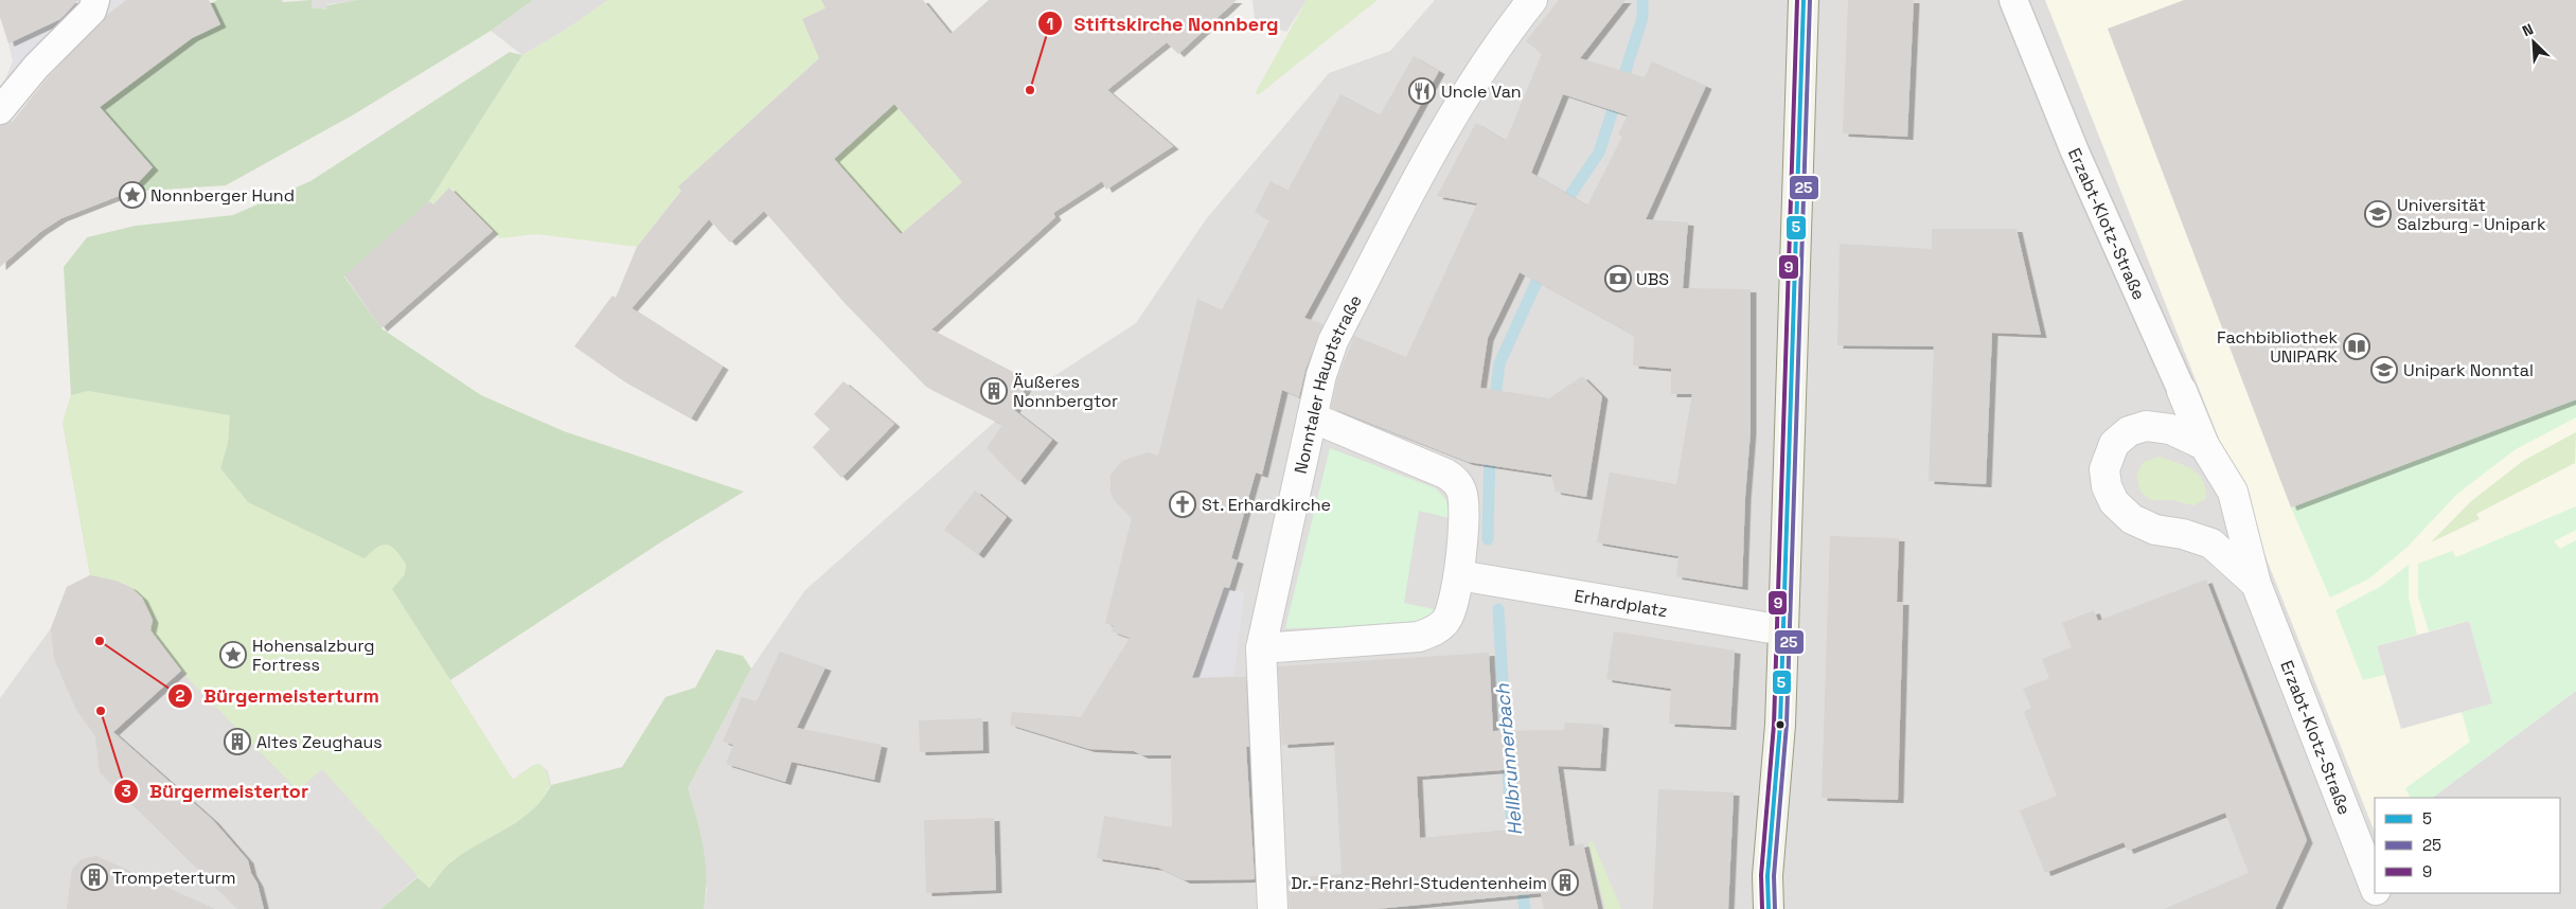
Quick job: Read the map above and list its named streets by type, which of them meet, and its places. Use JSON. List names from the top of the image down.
{
  "streets": {
    "street": ["Erzabt-Klotz-Straße", "Nonntaler Hauptstraße", "Erhardplatz"]
  },
  "water": ["Hellbrunnerbach"],
  "places": {
    "other": ["Stiftskirche Nonnberg", "Bürgermeisterturm", "Bürgermeistertor"],
    "restaurant": ["Uncle Van"],
    "place": ["Nonnberger Hund", "Hohensalzburg Fortress"],
    "school or university": ["Universität Salzburg - Unipark", "Unipark Nonntal"],
    "bank": ["UBS"],
    "library": ["Fachbibliothek UNIPARK"],
    "building": [
      "Äußeres Nonnbergtor",
      "Altes Zeughaus",
      "Trompeterturm",
      "Dr.-Franz-Rehrl-Studentenheim"
    ],
    "church": ["St. Erhardkirche"]
  },
  "lines": ["transit line 5", "transit line 25", "transit line 9"],
  "legend": ["5", "25", "9"],
  "north": "top left"
}
